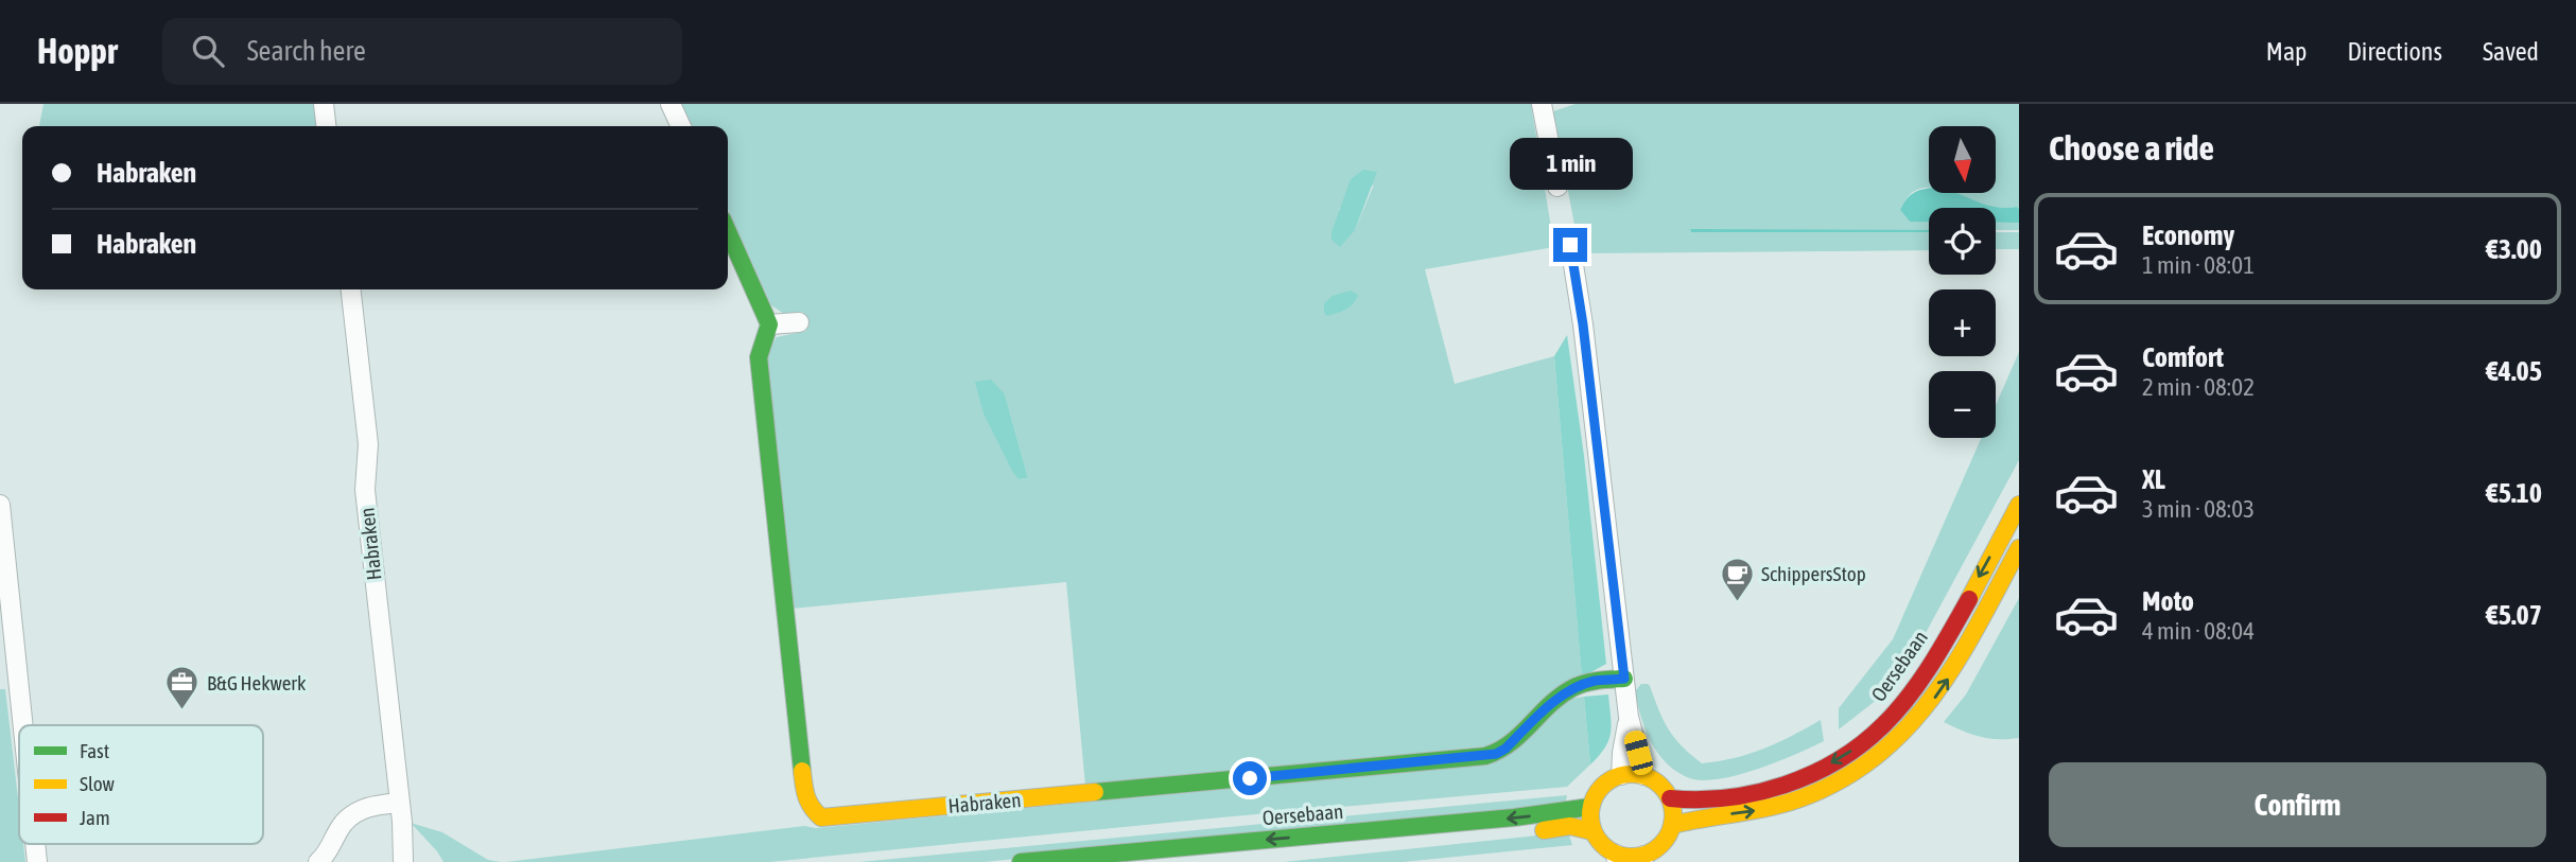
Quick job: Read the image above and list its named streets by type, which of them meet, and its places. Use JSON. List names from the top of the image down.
{
  "streets": {
    "main road": ["Habraken", "Oersebaan"]
  },
  "one_way": ["Oersebaan"],
  "places": {
    "cafe": ["SchippersStop"],
    "office": ["B&G Hekwerk"]
  },
  "legend": ["Fast", "Slow", "Jam"],
  "north": "bottom",
  "page": {
    "header": "Hoppr",
    "search": "Search here",
    "nav": ["Map", "Directions", "Saved"],
    "heading": "Choose a ride",
    "map_buttons": ["+", "−"],
    "banner": ["Habraken", "Habraken"],
    "bubble": "1 min",
    "list": [
      {
        "name": "Economy",
        "note": "1 min · 08:01",
        "value": "€3.00"
      },
      {
        "name": "Comfort",
        "note": "2 min · 08:02",
        "value": "€4.05"
      },
      {
        "name": "XL",
        "note": "3 min · 08:03",
        "value": "€5.10"
      },
      {
        "name": "Moto",
        "note": "4 min · 08:04",
        "value": "€5.07"
      }
    ],
    "buttons": "Confirm"
  }
}
